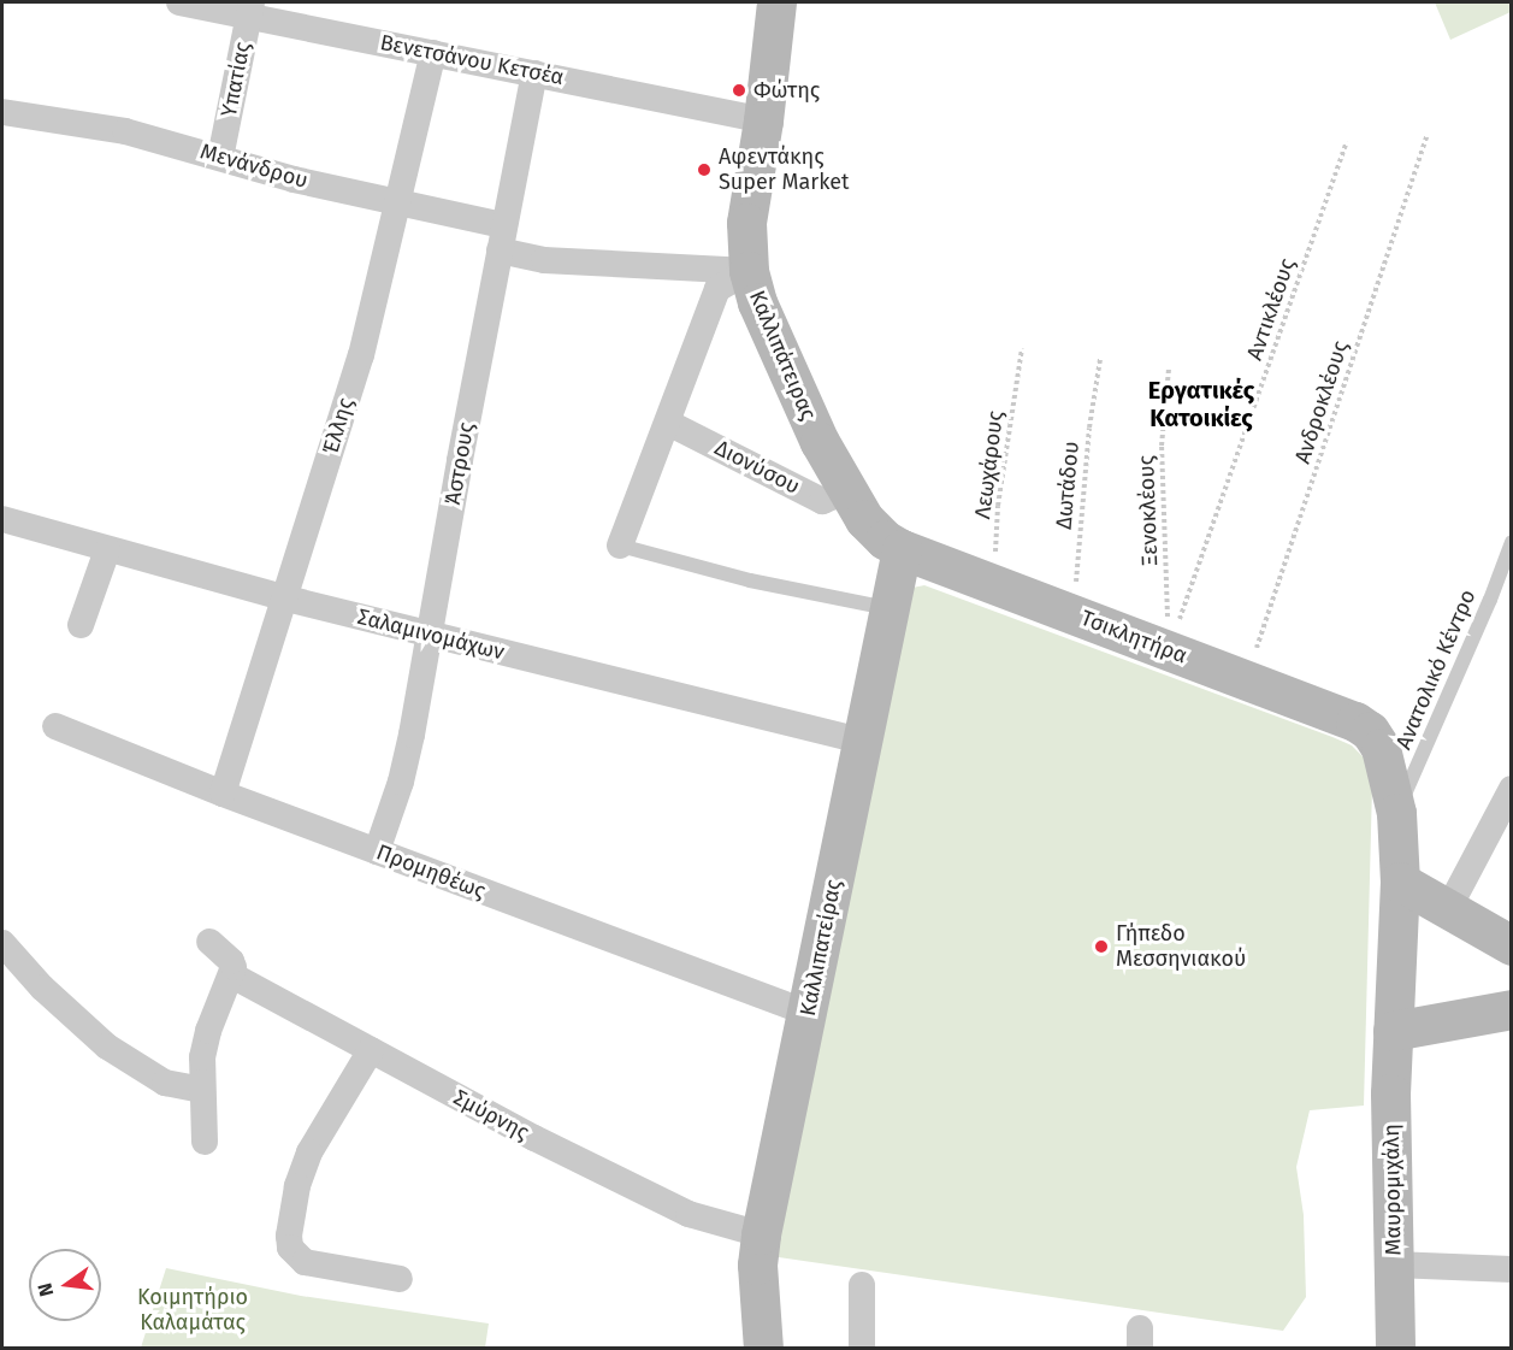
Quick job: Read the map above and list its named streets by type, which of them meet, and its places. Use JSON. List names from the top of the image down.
{
  "streets": {
    "street": [
      "Βενετσάνου Κετσέα",
      "Υπατίας",
      "Μενάνδρου",
      "Καλλιπάτειρας",
      "Έλλης",
      "Άστρους",
      "Διονύσου",
      "Σαλαμινομάχων",
      "Τσικλητήρα",
      "Προμηθέως",
      "Καλλιπατείρας",
      "Σμύρνης",
      "Μαυρομιχάλη"
    ],
    "lane": ["Ανατολικό Κέντρο"],
    "path": [
      "Αντικλέους",
      "Ανδροκλέους",
      "Λεωχάρους",
      "Δωτάδου",
      "Ξενοκλέους"
    ]
  },
  "crossings": [
    ["Βενετσάνου Κετσέα", "Υπατίας"],
    ["Βενετσάνου Κετσέα", "Καλλιπάτειρας"],
    ["Βενετσάνου Κετσέα", "Έλλης"],
    ["Βενετσάνου Κετσέα", "Άστρους"],
    ["Υπατίας", "Μενάνδρου"],
    ["Μενάνδρου", "Καλλιπάτειρας"],
    ["Μενάνδρου", "Έλλης"],
    ["Μενάνδρου", "Άστρους"],
    ["Αντικλέους", "Ξενοκλέους"],
    ["Αντικλέους", "Τσικλητήρα"],
    ["Καλλιπάτειρας", "Διονύσου"],
    ["Καλλιπάτειρας", "Τσικλητήρα"],
    ["Καλλιπάτειρας", "Καλλιπατείρας"],
    ["Ανδροκλέους", "Τσικλητήρα"],
    ["Έλλης", "Σαλαμινομάχων"],
    ["Έλλης", "Προμηθέως"],
    ["Άστρους", "Σαλαμινομάχων"],
    ["Άστρους", "Προμηθέως"],
    ["Λεωχάρους", "Τσικλητήρα"],
    ["Δωτάδου", "Τσικλητήρα"],
    ["Ξενοκλέους", "Τσικλητήρα"],
    ["Σαλαμινομάχων", "Καλλιπατείρας"],
    ["Τσικλητήρα", "Καλλιπατείρας"],
    ["Τσικλητήρα", "Μαυρομιχάλη"],
    ["Ανατολικό Κέντρο", "Μαυρομιχάλη"],
    ["Προμηθέως", "Καλλιπατείρας"],
    ["Καλλιπατείρας", "Σμύρνης"]
  ],
  "districts": ["Εργατικές Κατοικίες"],
  "parks": ["Κοιμητήριο Καλαμάτας"],
  "places": ["Φώτης", "Αφεντάκης Super Market", "Γήπεδο Μεσσηνιακού"],
  "north": "left"
}
